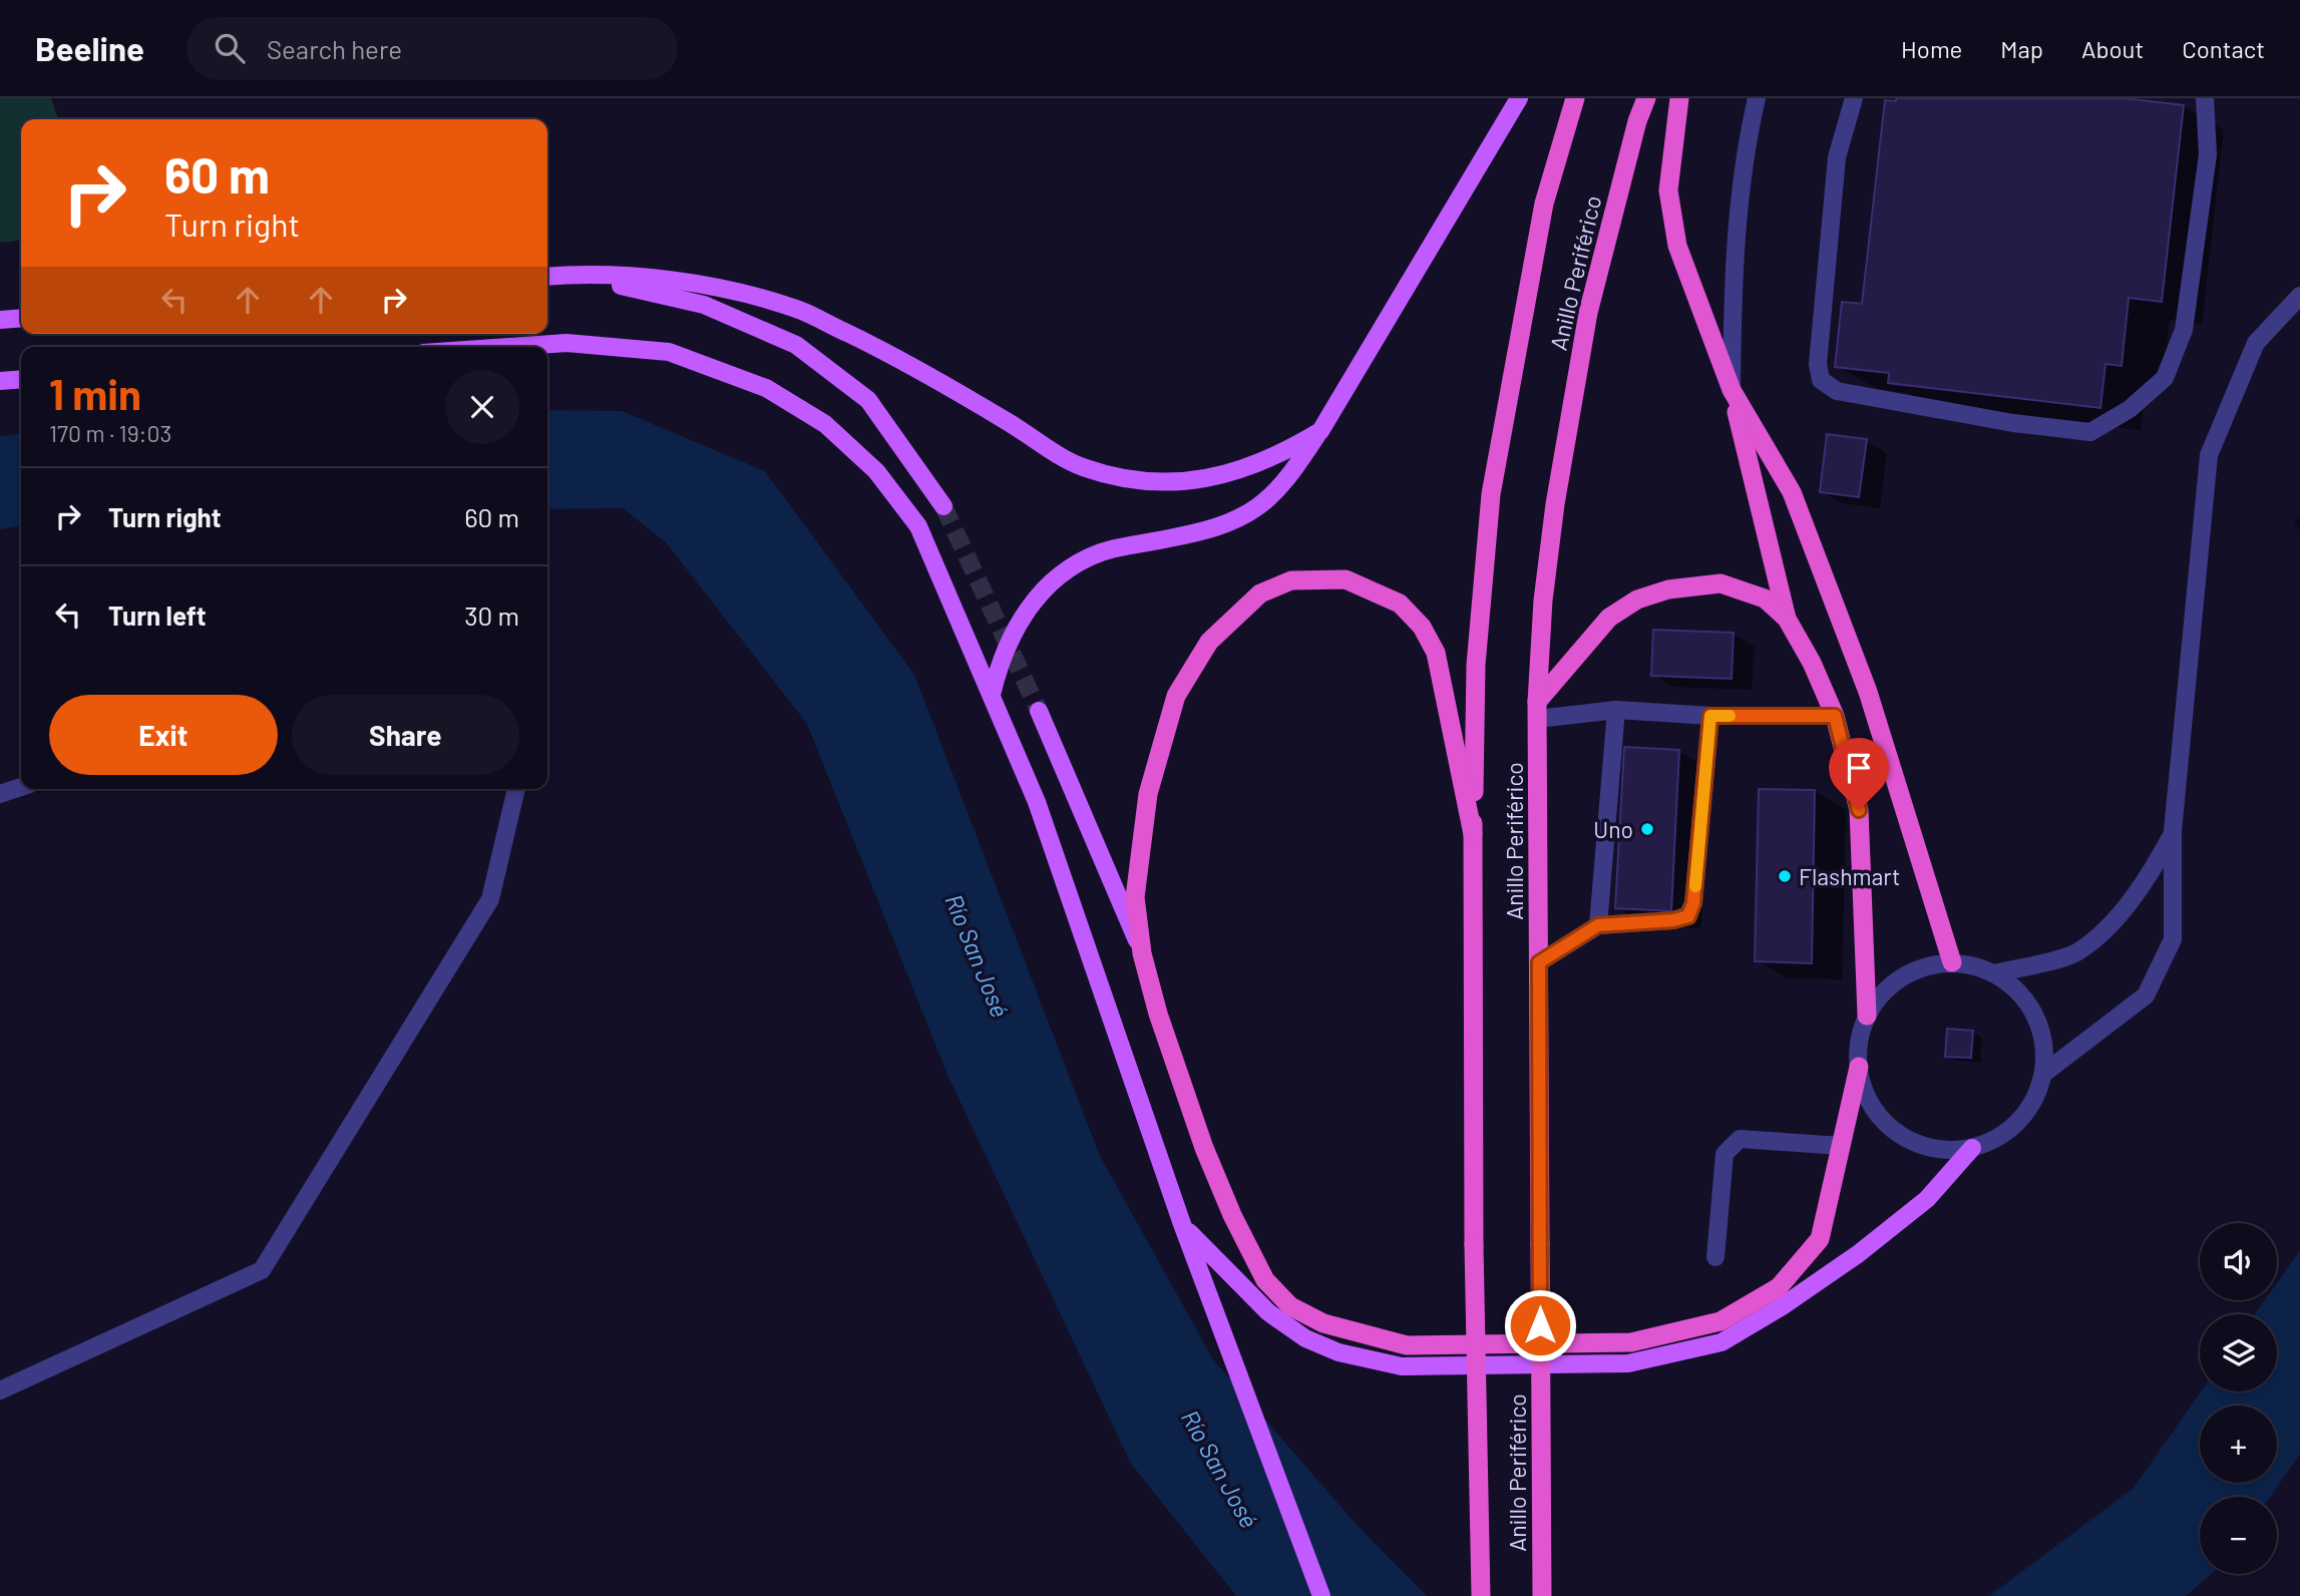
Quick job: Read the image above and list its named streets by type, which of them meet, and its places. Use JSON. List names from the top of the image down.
{
  "streets": {
    "highway": ["Anillo Periférico"]
  },
  "water": ["Río San José"],
  "places": ["Uno", "Flashmart"],
  "page": {
    "header": "Beeline",
    "search": "Search here",
    "nav": [
      "Home",
      "Map",
      "About",
      "Contact"
    ],
    "turn": ["60 m", "Turn right"],
    "heading": ["1 min", "170 m · 19:03"],
    "list": [
      {
        "name": "Turn right",
        "value": "60 m"
      },
      {
        "name": "Turn left",
        "value": "30 m"
      }
    ],
    "buttons": ["Exit", "Share"],
    "map_buttons": ["+", "−"]
  }
}
